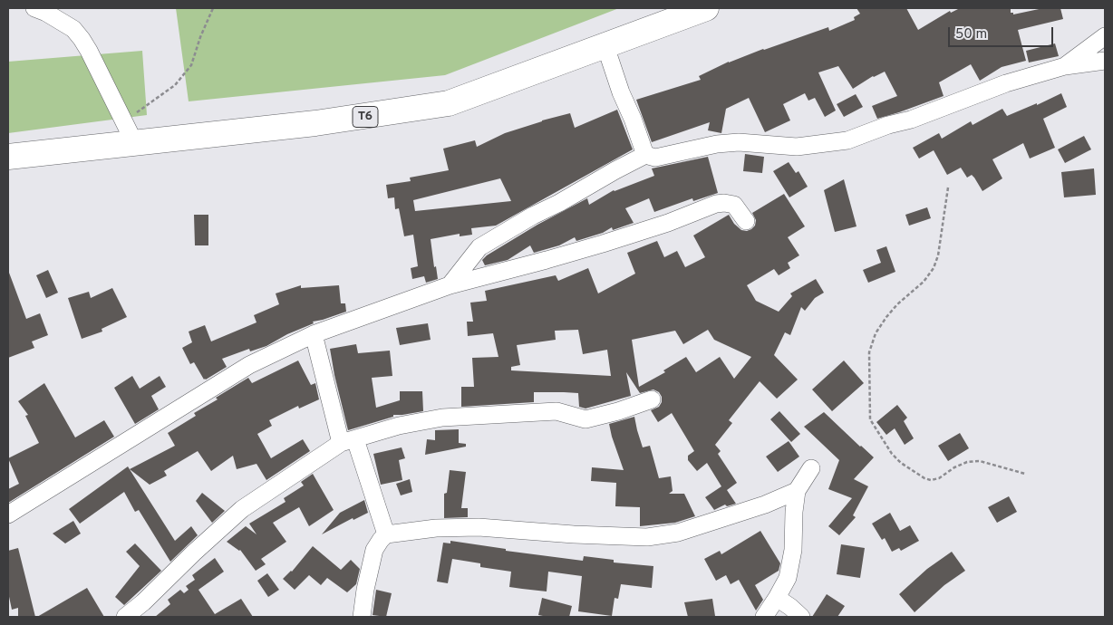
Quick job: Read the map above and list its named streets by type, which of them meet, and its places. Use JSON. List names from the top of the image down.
{
  "streets": {
    "highway": ["T6"]
  },
  "scale_bar": "50 m"
}
